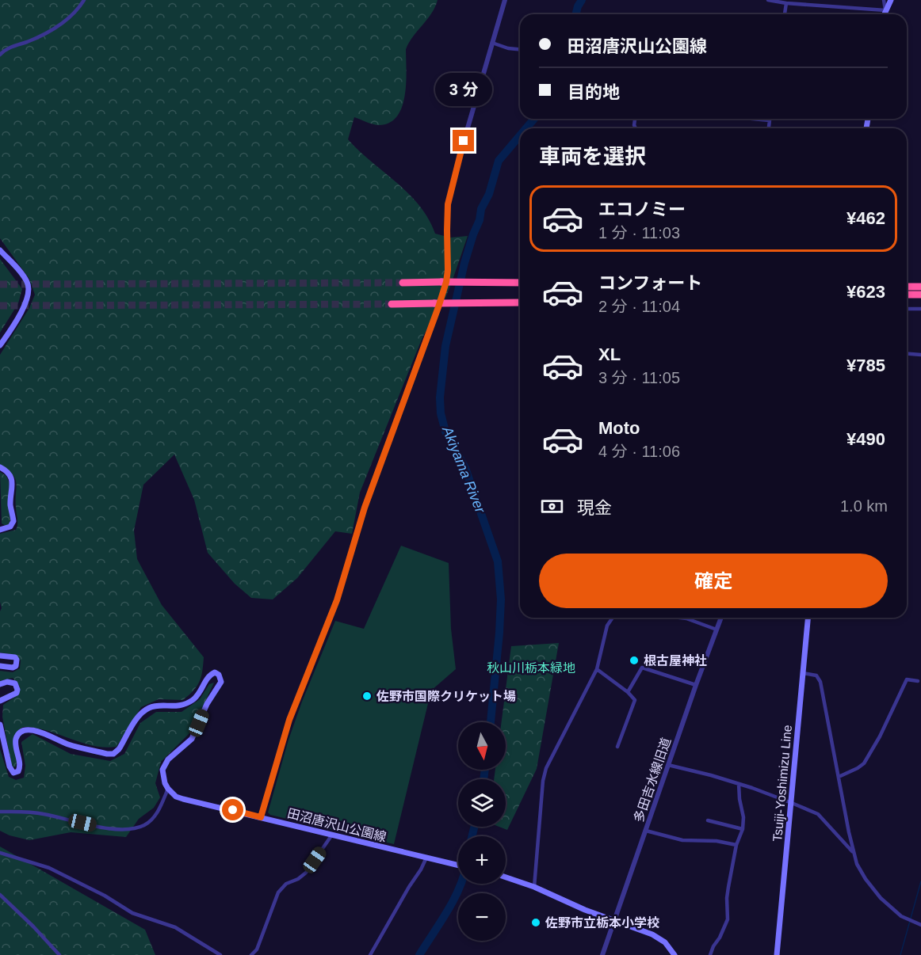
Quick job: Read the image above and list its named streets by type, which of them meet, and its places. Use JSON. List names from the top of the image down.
{
  "streets": {
    "main road": ["Tsuiji-Yoshimizu Line", "田沼唐沢山公園線"],
    "street": ["多田吉水線旧道"]
  },
  "water": ["Akiyama River"],
  "parks": ["秋山川栃本緑地"],
  "places": ["根古屋神社", "佐野市国際クリケット場", "佐野市立栃本小学校"],
  "north": "bottom",
  "page": {
    "banner": ["田沼唐沢山公園線", "目的地"],
    "bubble": "3 分",
    "heading": "車両を選択",
    "list": [
      {
        "name": "エコノミー",
        "note": "1 分 · 11:03",
        "value": "¥462"
      },
      {
        "name": "コンフォート",
        "note": "2 分 · 11:04",
        "value": "¥623"
      },
      {
        "name": "XL",
        "note": "3 分 · 11:05",
        "value": "¥785"
      },
      {
        "name": "Moto",
        "note": "4 分 · 11:06",
        "value": "¥490"
      }
    ],
    "pay": ["現金", "1.0 km"],
    "buttons": "確定",
    "map_buttons": ["+", "−"]
  }
}
